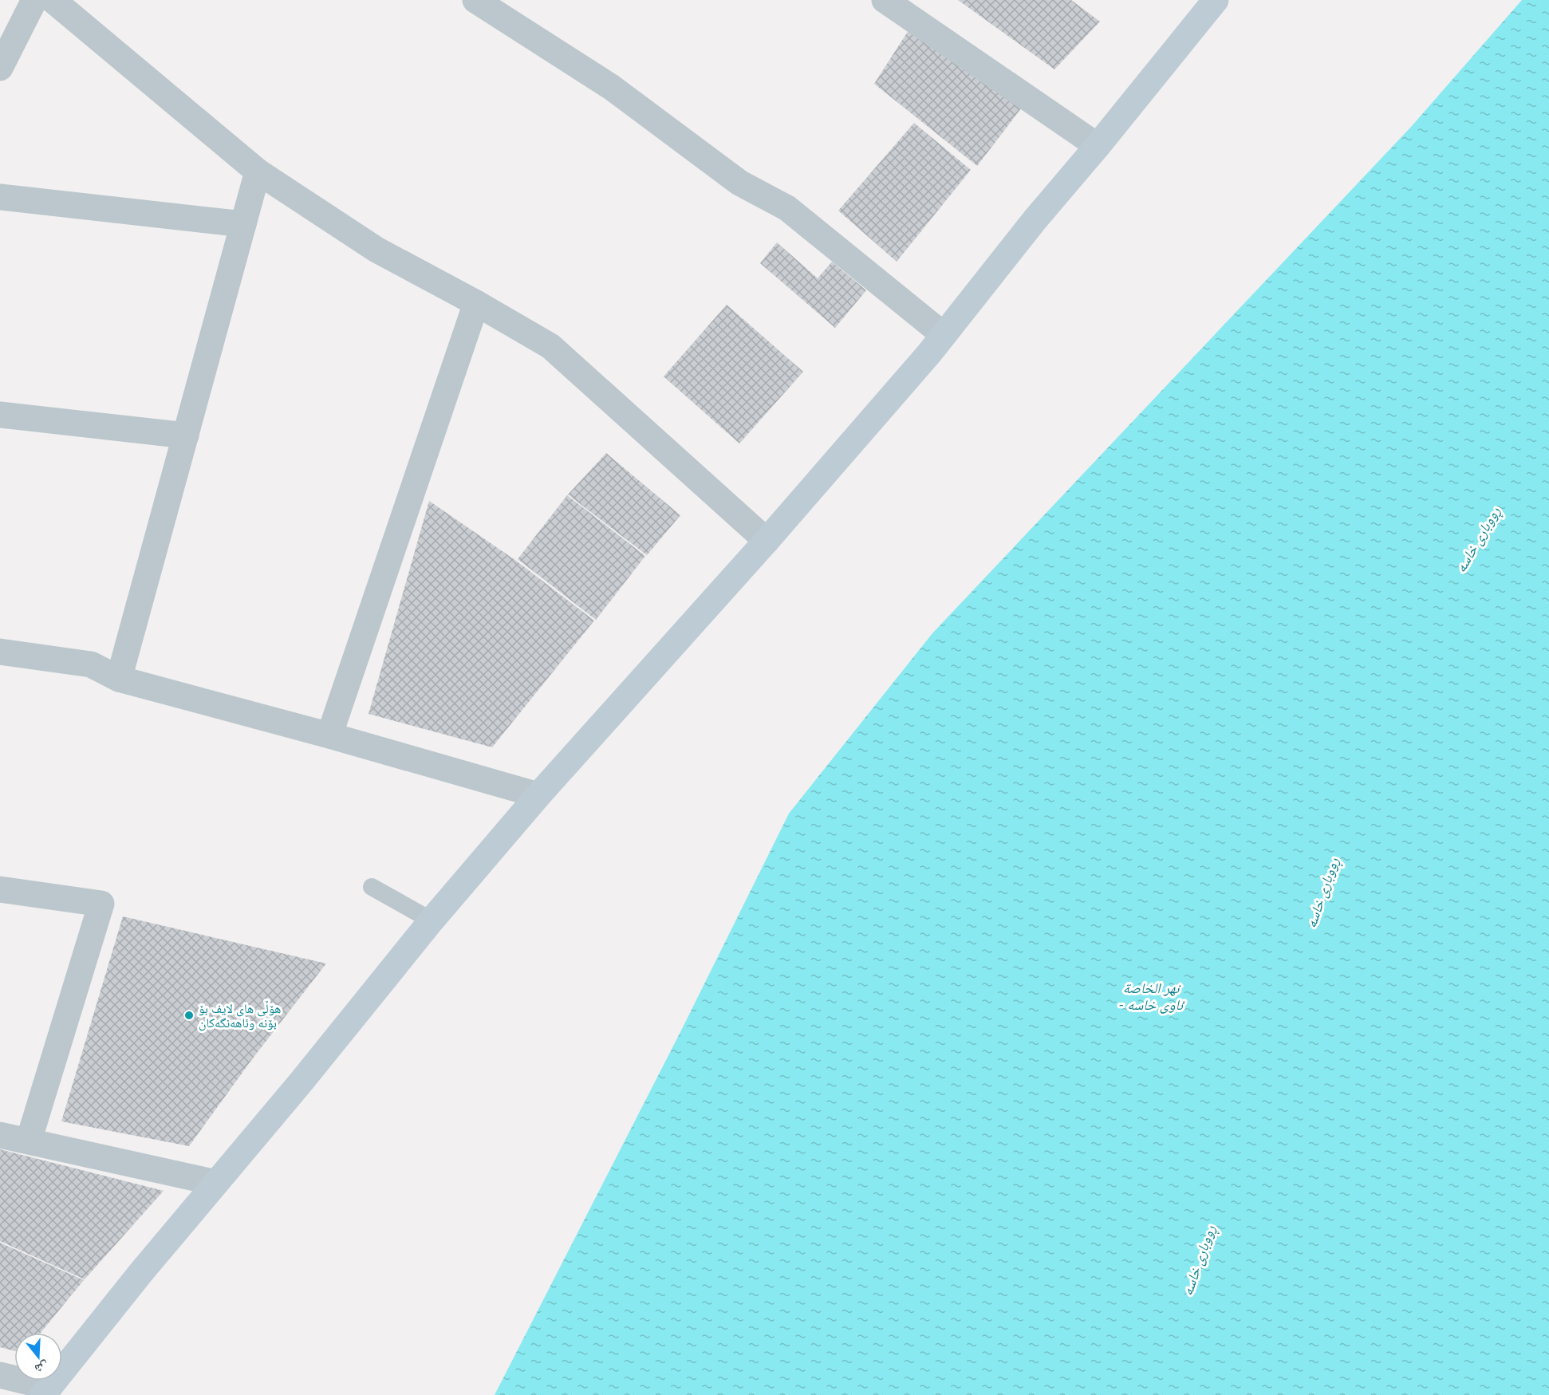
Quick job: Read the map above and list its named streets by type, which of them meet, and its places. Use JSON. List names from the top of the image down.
{
  "water": ["ڕووباری خاسە", "نهر الخاصة - ئاوی خاسە"],
  "places": ["هۆڵی های لایف بۆ بۆنە وئاهەنگەکان"],
  "north": "bottom"
}
